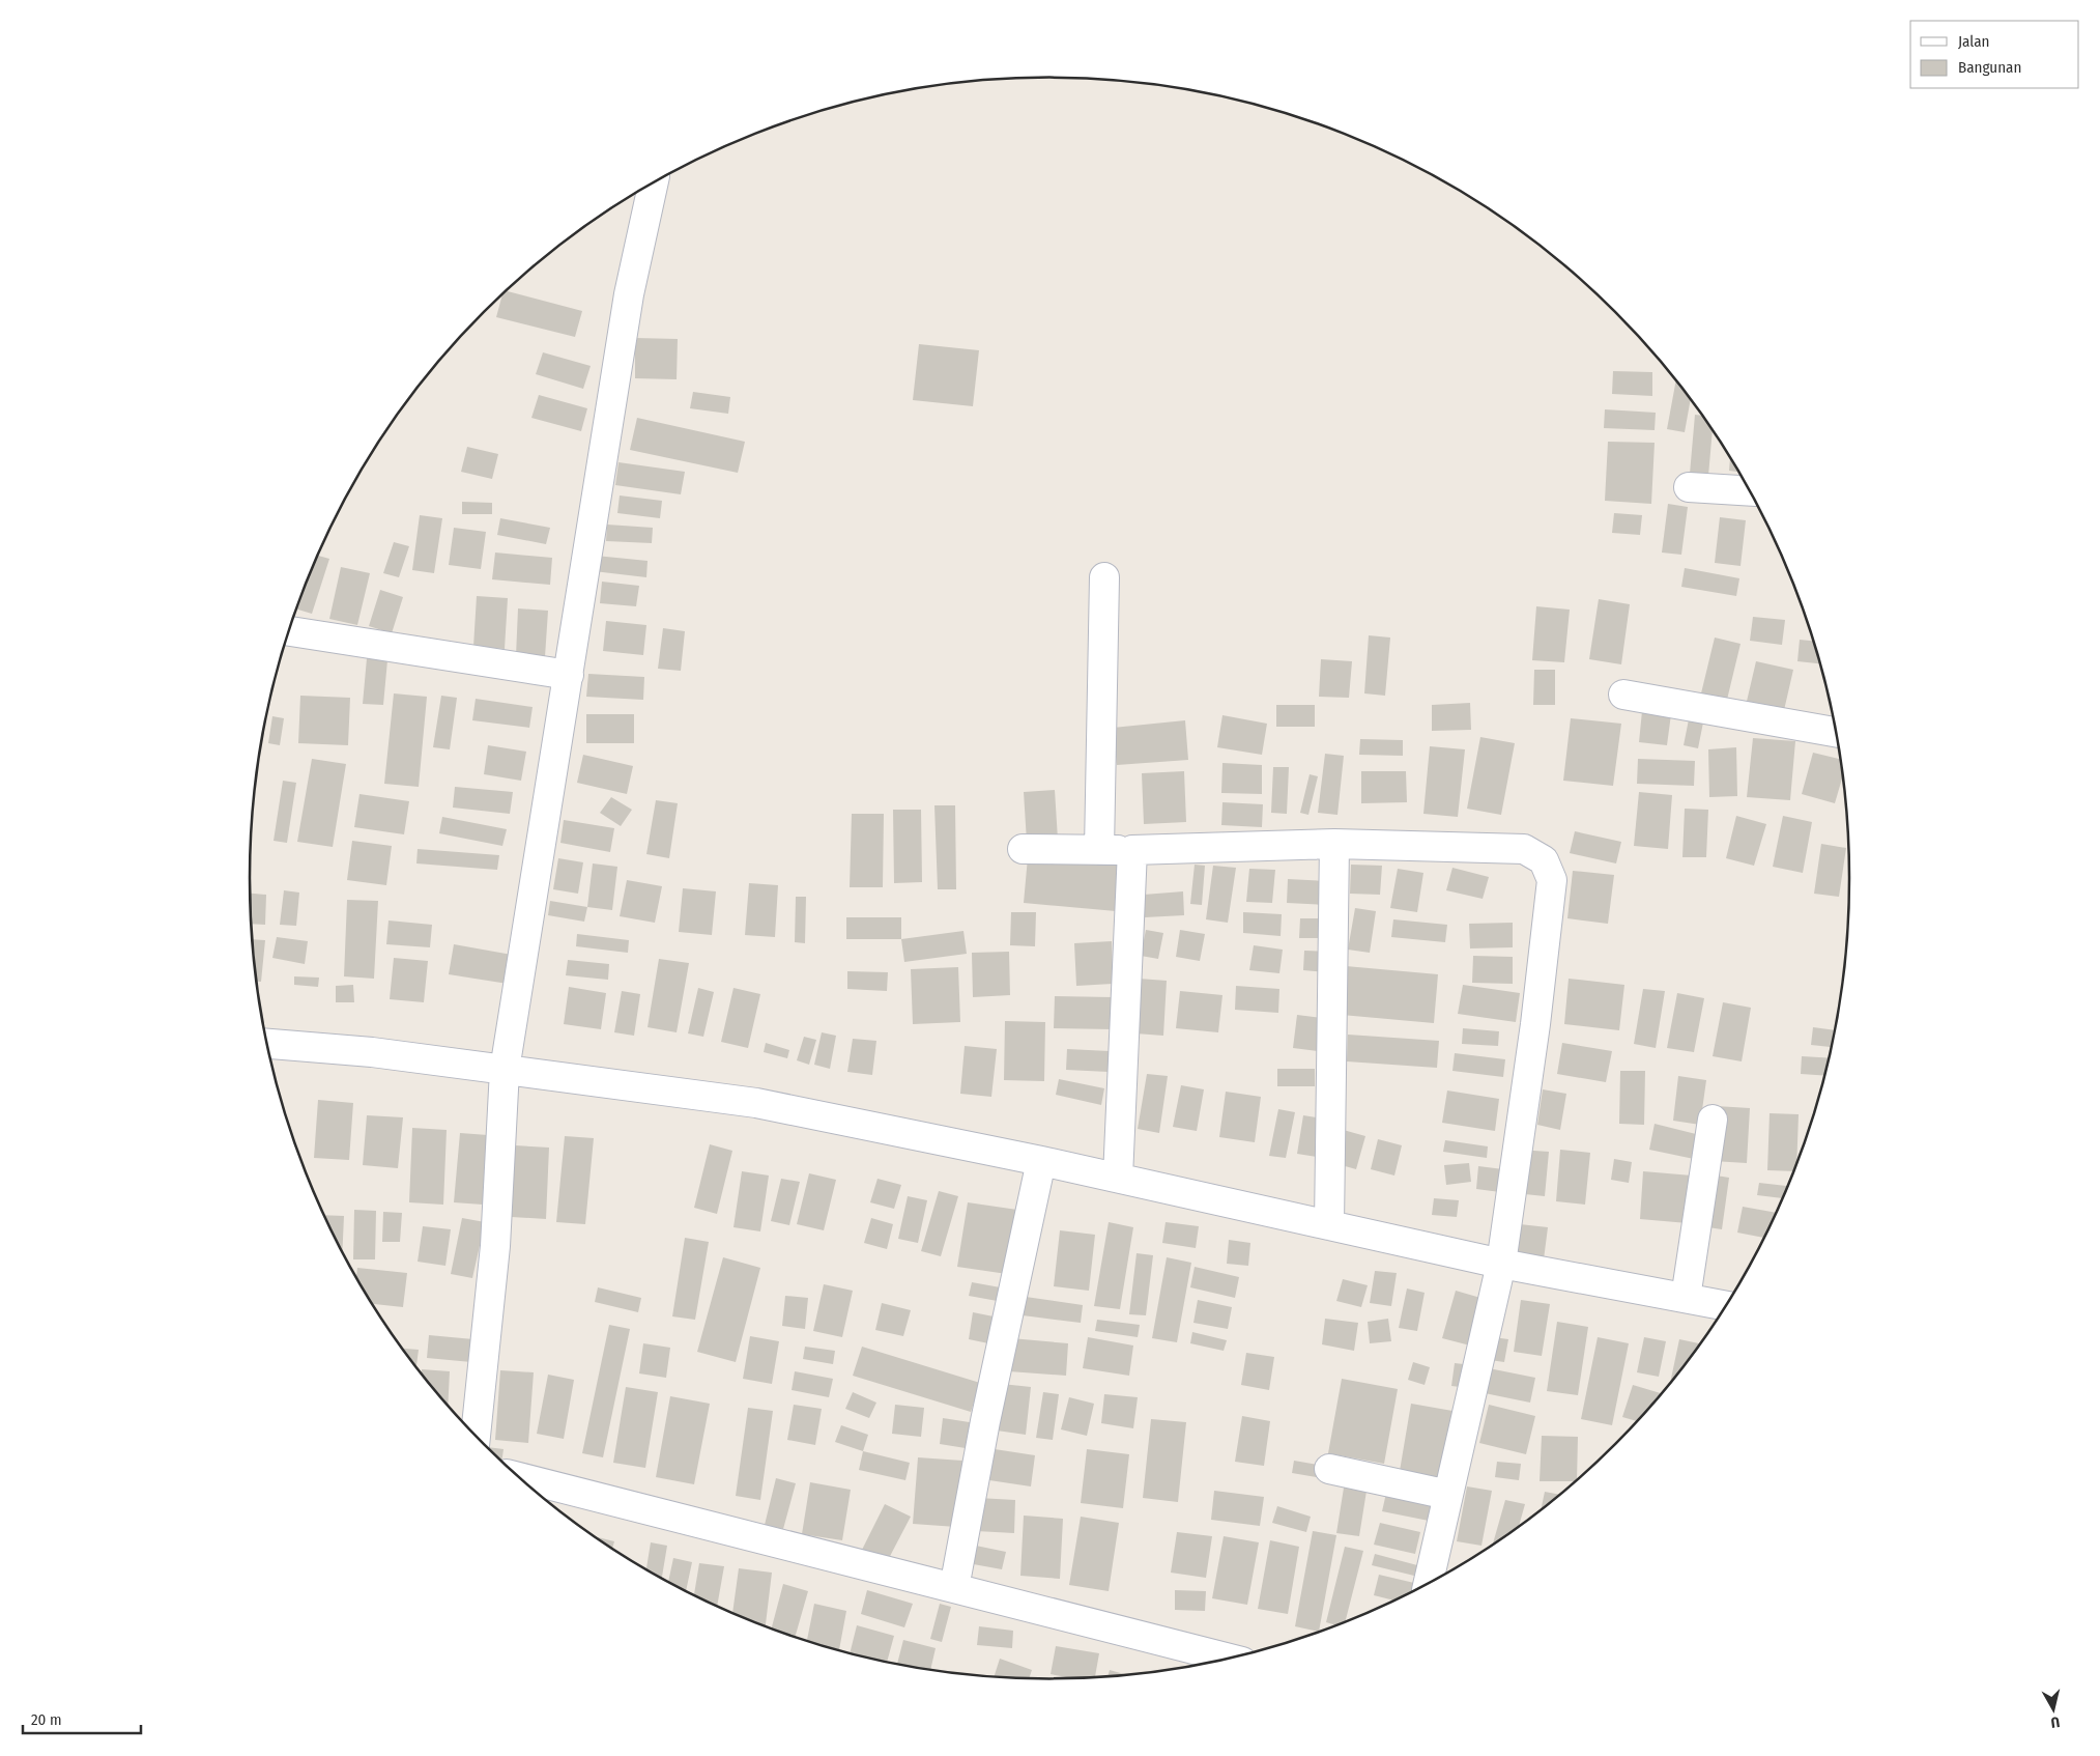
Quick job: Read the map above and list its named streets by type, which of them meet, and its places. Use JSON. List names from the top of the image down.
{
  "legend": ["Jalan", "Bangunan"],
  "scale_bar": "20 m",
  "north": "bottom"
}
